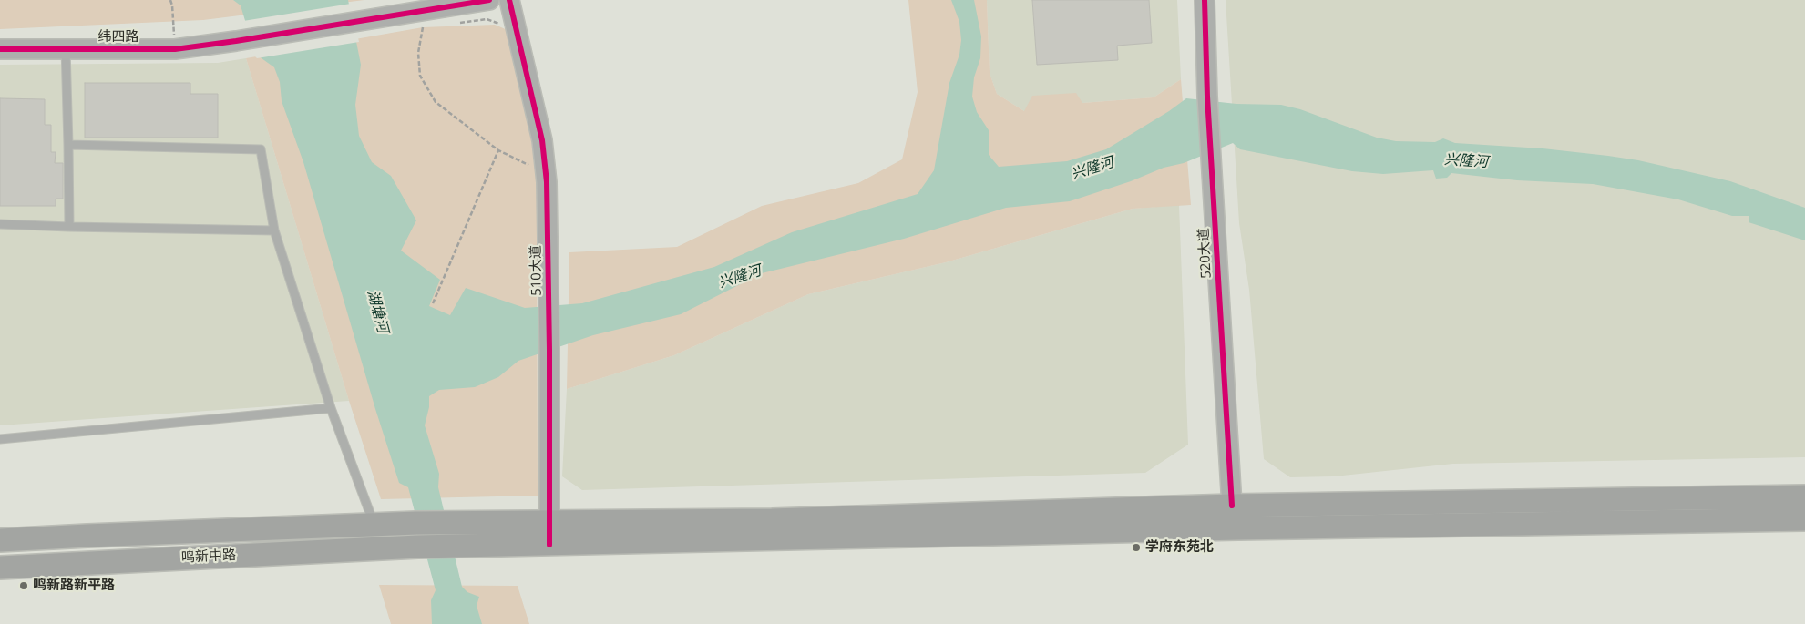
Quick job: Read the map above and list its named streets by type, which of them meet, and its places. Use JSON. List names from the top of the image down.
{
  "streets": {
    "main road": ["鸣新中路"],
    "street": ["纬四路", "520大道", "510大道"]
  },
  "crossings": [
    ["520大道", "鸣新中路"],
    ["510大道", "鸣新中路"]
  ],
  "water": ["兴隆河", "湖塘河"],
  "places": ["学府东苑北", "鸣新路新平路"]
}
